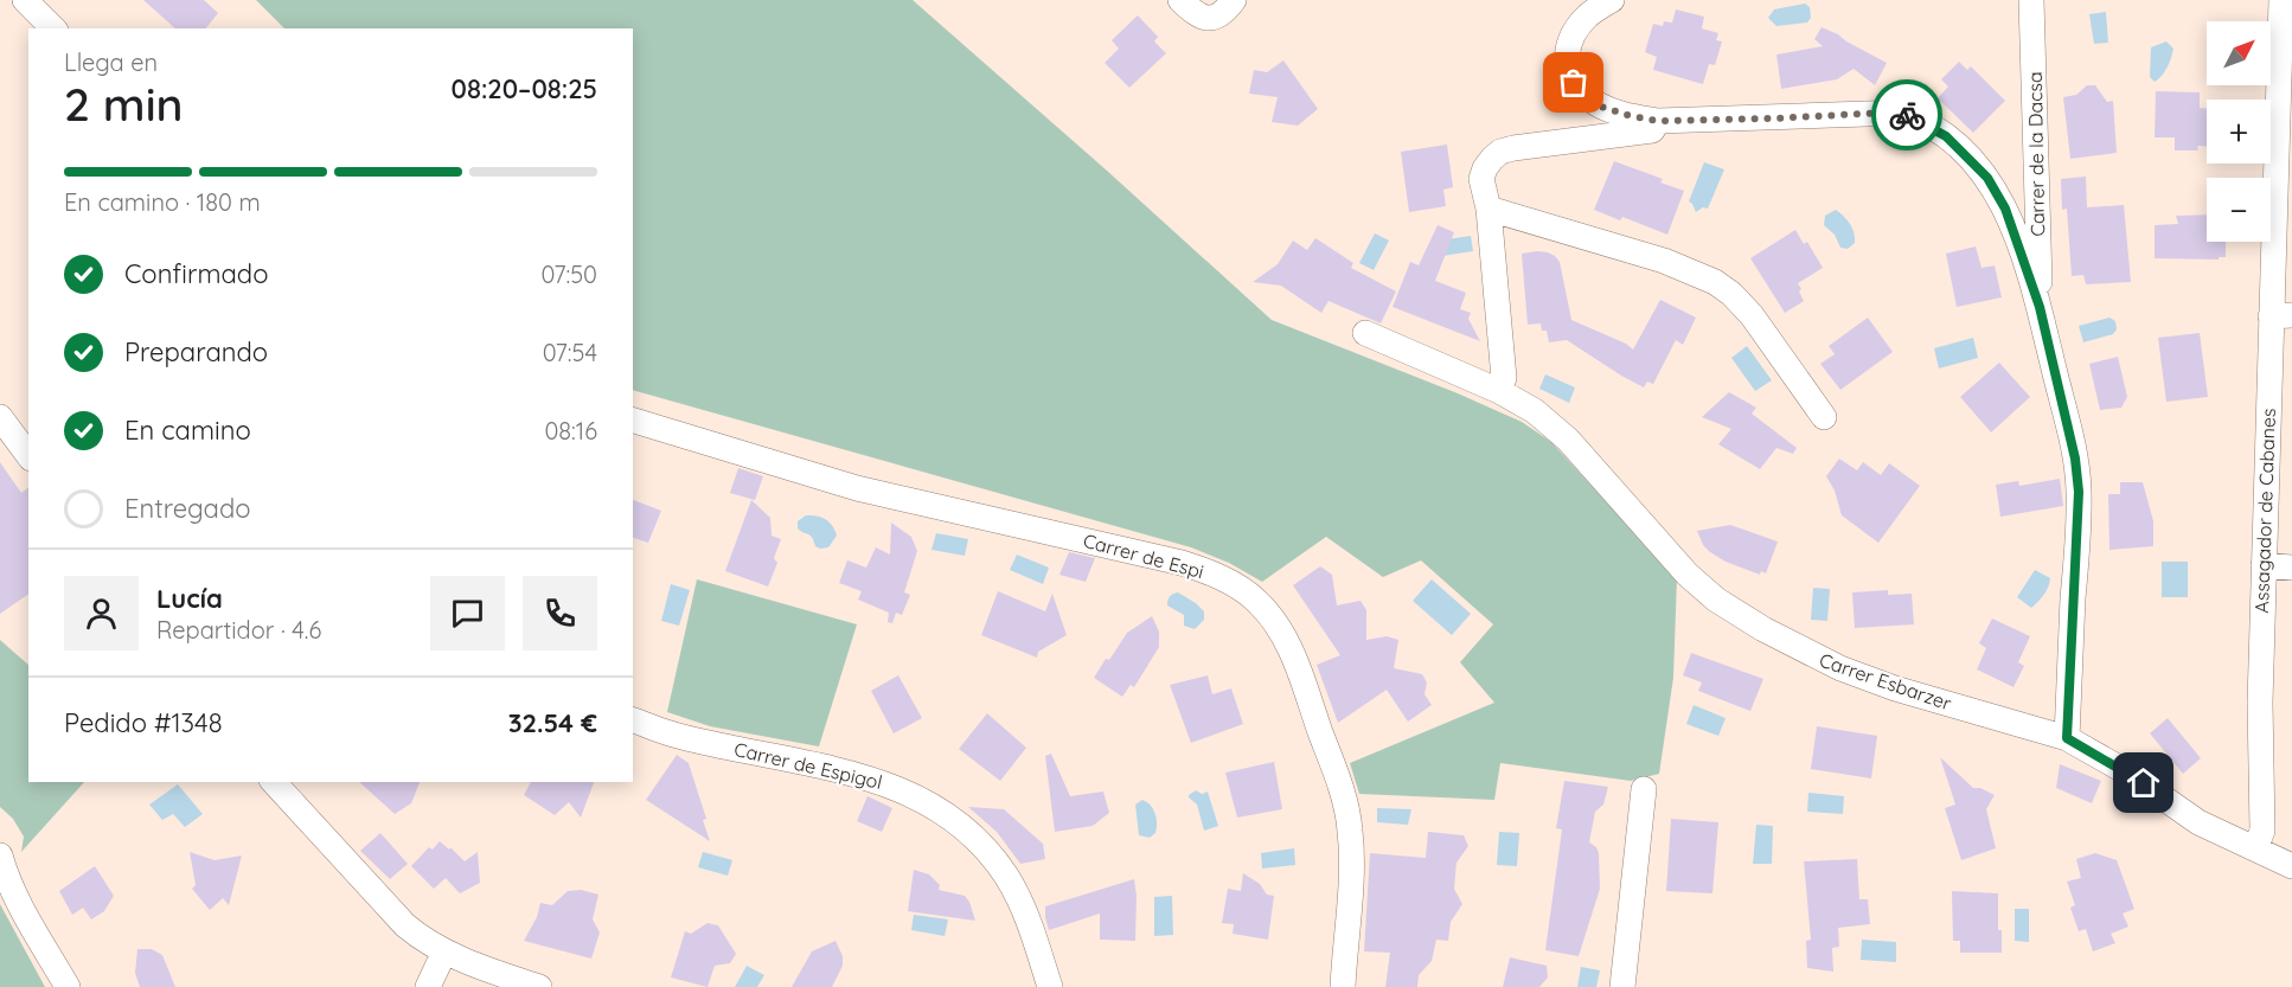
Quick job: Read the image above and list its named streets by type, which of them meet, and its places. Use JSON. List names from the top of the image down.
{
  "streets": {
    "street": [
      "Carrer de la Dacsa",
      "Assagador de Cabanes",
      "Carrer de Espi",
      "Carrer Esbarzer",
      "Carrer de Espigol"
    ]
  },
  "crossings": [
    ["Carrer de la Dacsa", "Carrer Esbarzer"],
    ["Assagador de Cabanes", "Carrer Esbarzer"]
  ],
  "north": "top right",
  "page": {
    "map_buttons": ["+", "−"],
    "heading": ["2 min", "Llega en", "08:20–08:25"],
    "panel": [
      "Lucía",
      "Repartidor · 4.6",
      "Pedido #1348",
      "32.54 €"
    ],
    "bar": "En camino · 180 m",
    "list": [
      ["Confirmado", "07:50"],
      ["Preparando", "07:54"],
      ["En camino", "08:16"],
      "Entregado"
    ]
  }
}
